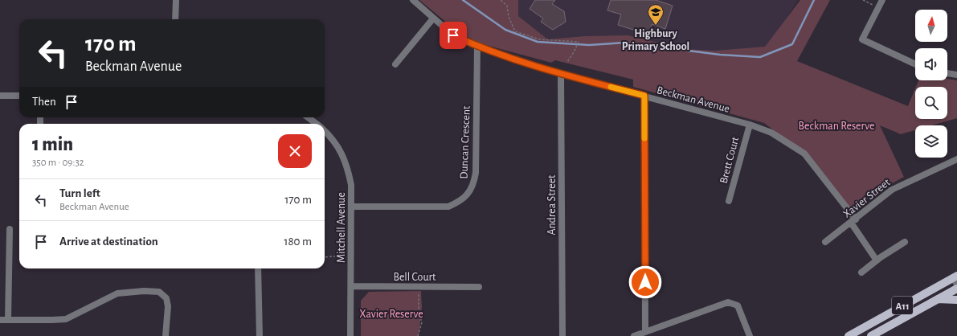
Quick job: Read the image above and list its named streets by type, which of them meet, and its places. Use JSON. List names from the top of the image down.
{
  "streets": {
    "main road": ["A11"],
    "street": [
      "Beckman Avenue",
      "Duncan Crescent",
      "Brett Court",
      "Xavier Street",
      "Andrea Street",
      "Mitchell Avenue",
      "Bell Court"
    ]
  },
  "crossings": [
    ["Beckman Avenue", "Duncan Crescent"],
    ["Beckman Avenue", "Brett Court"],
    ["Beckman Avenue", "Xavier Street"],
    ["Beckman Avenue", "Andrea Street"],
    ["Duncan Crescent", "Mitchell Avenue"],
    ["Mitchell Avenue", "Bell Court"]
  ],
  "parks": ["Beckman Reserve", "Xavier Reserve"],
  "places": {
    "school or university": ["Highbury Primary School"]
  },
  "north": "top",
  "page": {
    "turn": ["170 m", "Beckman Avenue"],
    "then": "Then",
    "heading": ["1 min", "350 m · 09:32"],
    "list": [
      {
        "name": "Turn left",
        "note": "Beckman Avenue",
        "value": "170 m"
      },
      {
        "name": "Arrive at destination",
        "value": "180 m"
      }
    ]
  }
}
